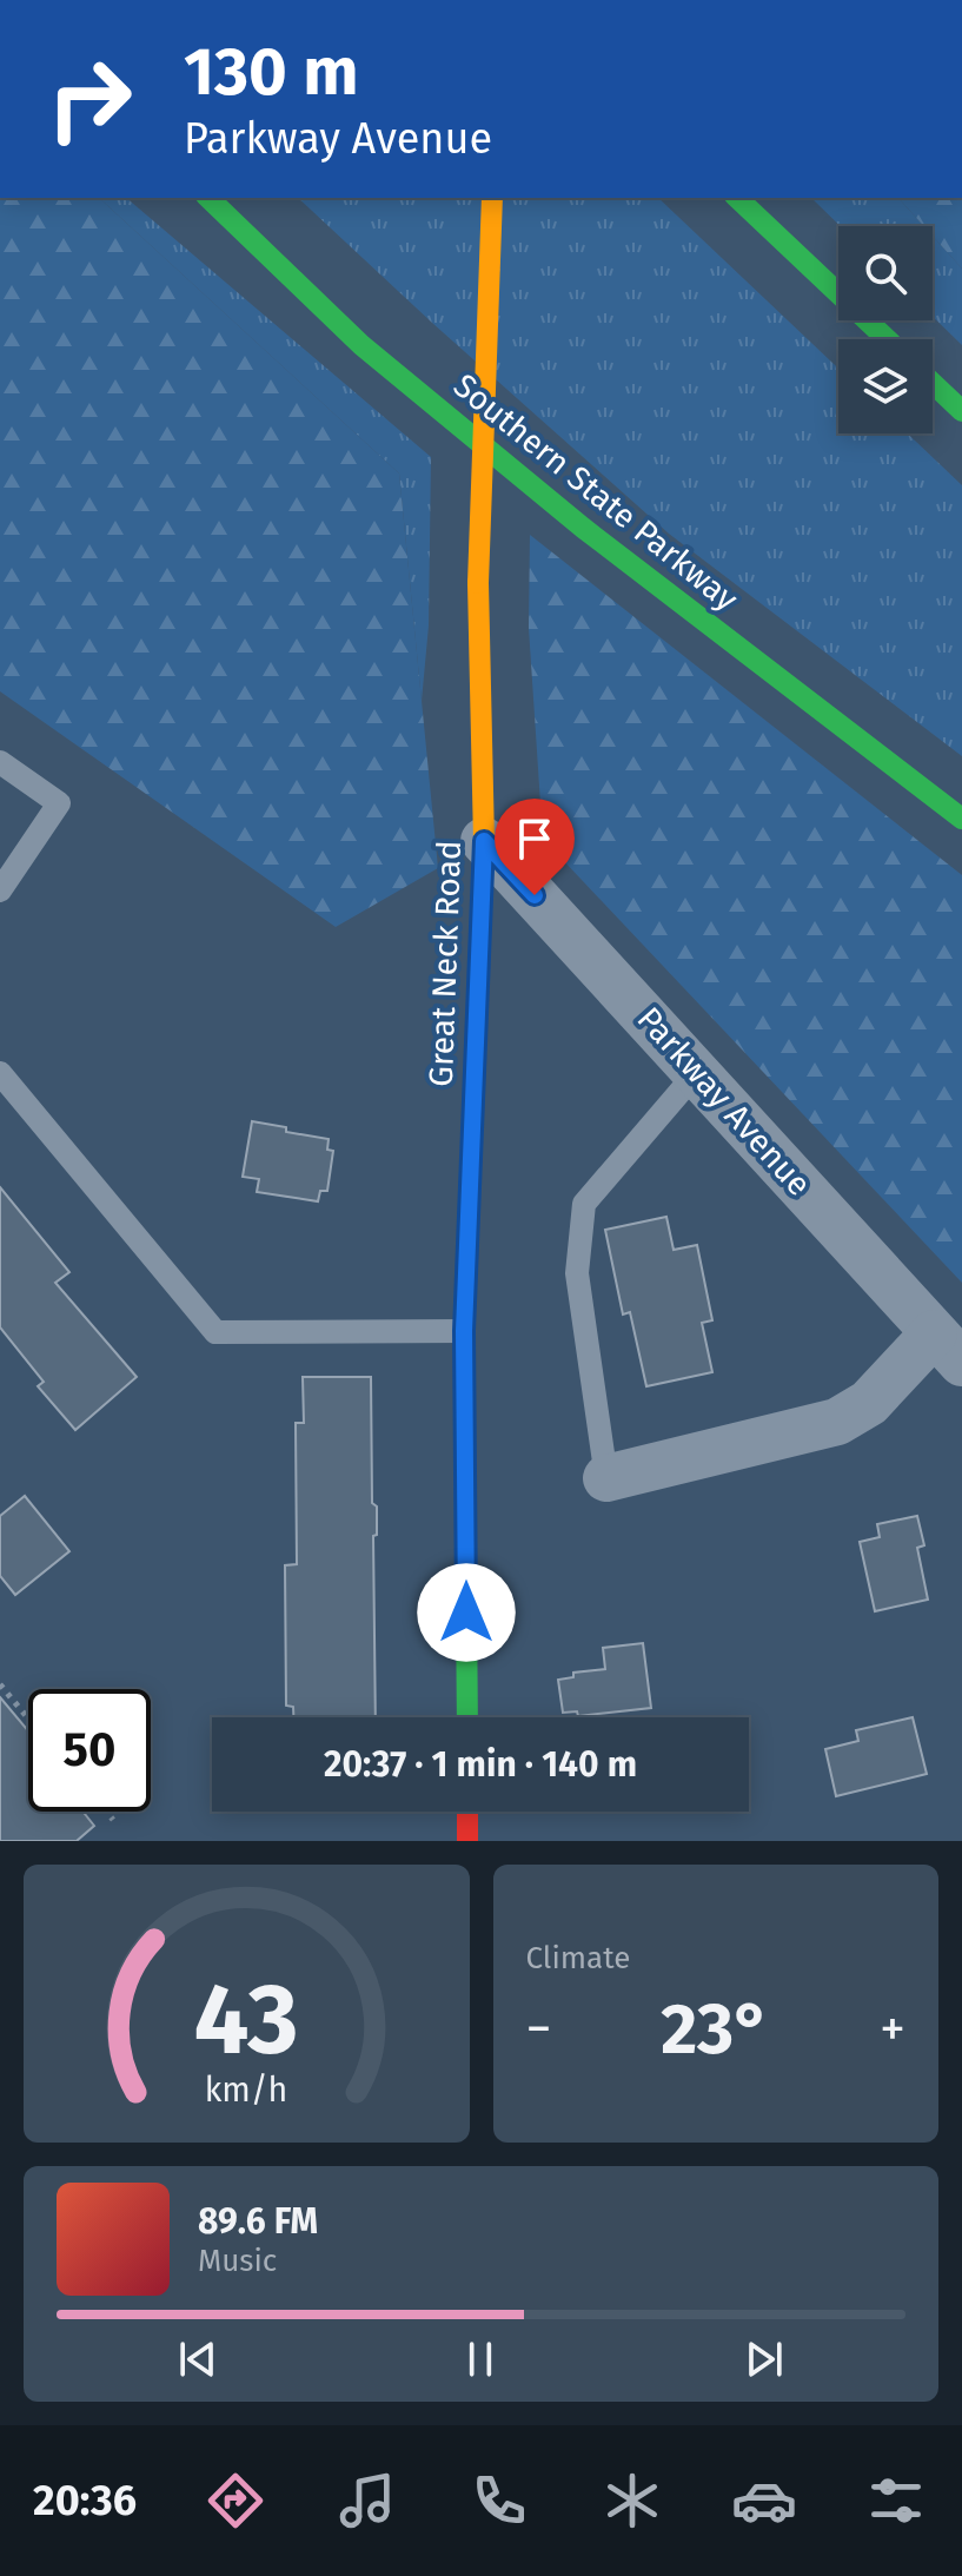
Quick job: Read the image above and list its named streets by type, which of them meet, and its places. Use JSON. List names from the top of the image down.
{
  "streets": {
    "main road": ["Southern State Parkway", "Great Neck Road"],
    "street": ["Parkway Avenue"]
  },
  "crossings": [
    ["Great Neck Road", "Parkway Avenue"]
  ],
  "page": {
    "turn": ["130 m", "Parkway Avenue"],
    "limit": "50",
    "trip": "20:37 · 1 min · 140 m",
    "tile": "Climate",
    "heat": ["−", "23°", "+"],
    "song": ["89.6 FM", "Music"],
    "tabs": "20:36",
    "gauge": ["43", "km/h"]
  }
}
